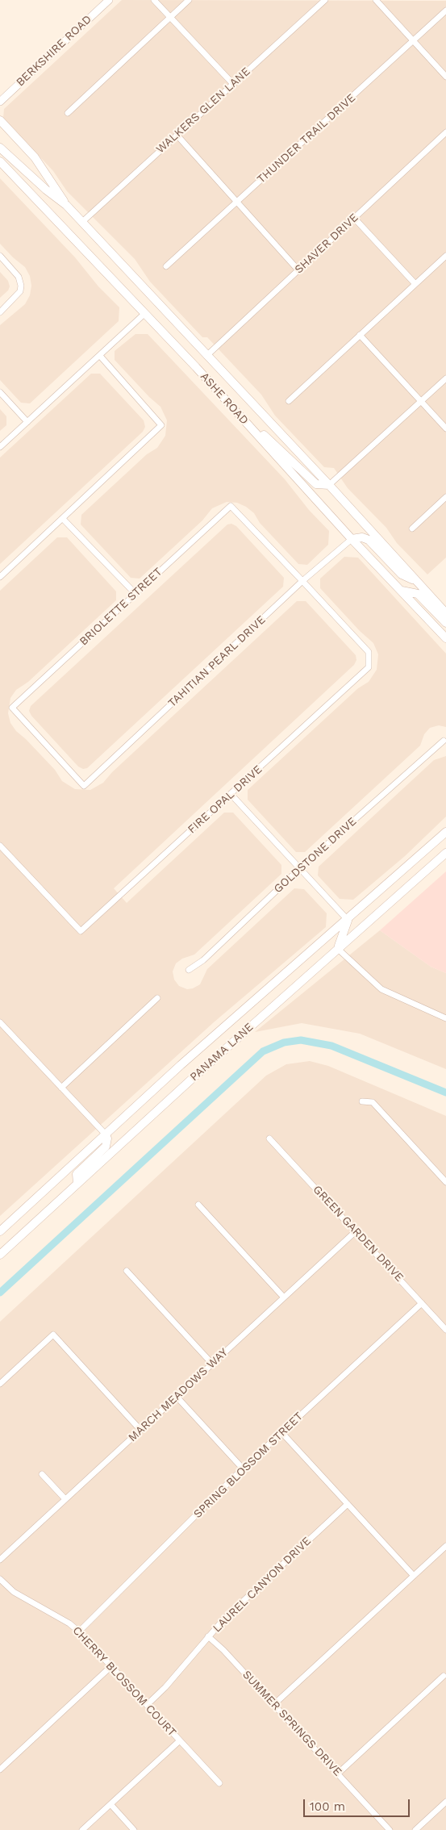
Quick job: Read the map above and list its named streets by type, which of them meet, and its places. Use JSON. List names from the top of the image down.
{
  "streets": {
    "main road": ["ASHE ROAD", "PANAMA LANE"],
    "street": [
      "BERKSHIRE ROAD",
      "WALKERS GLEN LANE",
      "THUNDER TRAIL DRIVE",
      "SHAVER DRIVE",
      "BRIOLETTE STREET",
      "TAHITIAN PEARL DRIVE",
      "FIRE OPAL DRIVE",
      "GOLDSTONE DRIVE",
      "GREEN GARDEN DRIVE",
      "MARCH MEADOWS WAY",
      "SPRING BLOSSOM STREET",
      "LAUREL CANYON DRIVE",
      "CHERRY BLOSSOM COURT",
      "SUMMER SPRINGS DRIVE"
    ]
  },
  "crossings": [
    ["WALKERS GLEN LANE", "ASHE ROAD"],
    ["SHAVER DRIVE", "ASHE ROAD"],
    ["ASHE ROAD", "TAHITIAN PEARL DRIVE"],
    ["BRIOLETTE STREET", "TAHITIAN PEARL DRIVE"],
    ["BRIOLETTE STREET", "FIRE OPAL DRIVE"],
    ["TAHITIAN PEARL DRIVE", "FIRE OPAL DRIVE"],
    ["GREEN GARDEN DRIVE", "MARCH MEADOWS WAY"],
    ["GREEN GARDEN DRIVE", "SPRING BLOSSOM STREET"],
    ["SPRING BLOSSOM STREET", "CHERRY BLOSSOM COURT"],
    ["LAUREL CANYON DRIVE", "CHERRY BLOSSOM COURT"],
    ["LAUREL CANYON DRIVE", "SUMMER SPRINGS DRIVE"]
  ],
  "scale_bar": "100 m"
}
